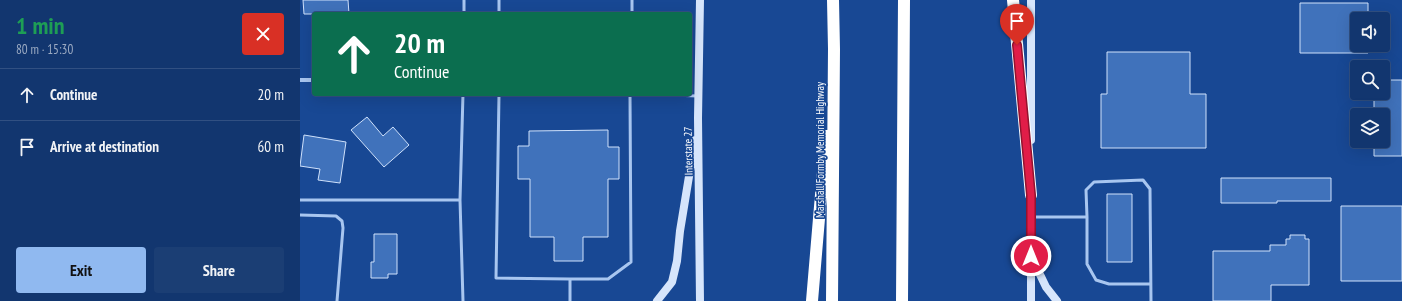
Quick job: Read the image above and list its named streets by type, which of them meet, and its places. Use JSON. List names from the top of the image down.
{
  "streets": {
    "highway": ["Marshall Formby Memorial Highway"],
    "main road": ["Interstate 27"]
  },
  "page": {
    "heading": ["1 min", "80 m · 15:30"],
    "turn": ["20 m", "Continue"],
    "list": [
      {
        "name": "Continue",
        "value": "20 m"
      },
      {
        "name": "Arrive at destination",
        "value": "60 m"
      }
    ],
    "buttons": ["Exit", "Share"]
  }
}
